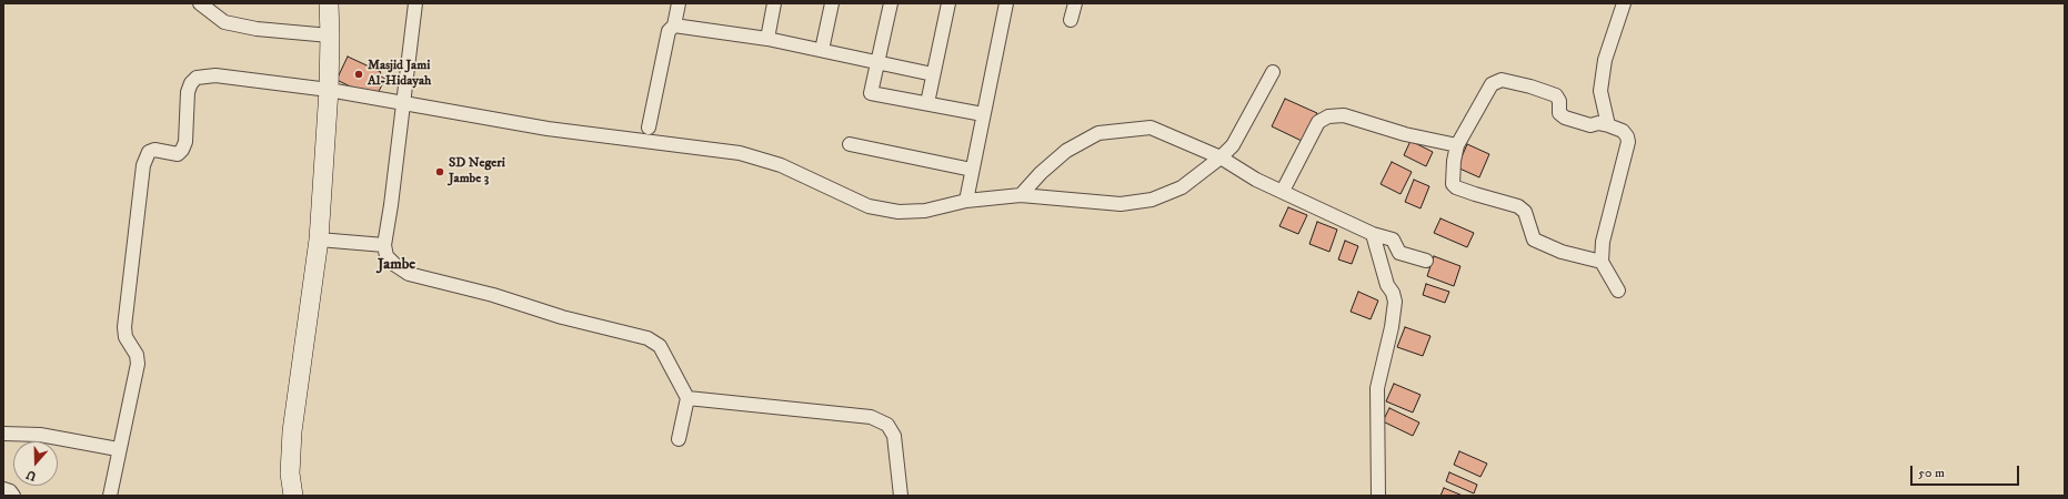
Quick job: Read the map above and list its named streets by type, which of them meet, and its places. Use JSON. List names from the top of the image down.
{
  "districts": ["Jambe"],
  "places": ["Masjid Jami Al-Hidayah", "SD Negeri Jambe 3"],
  "scale_bar": "50 m",
  "north": "bottom"
}
